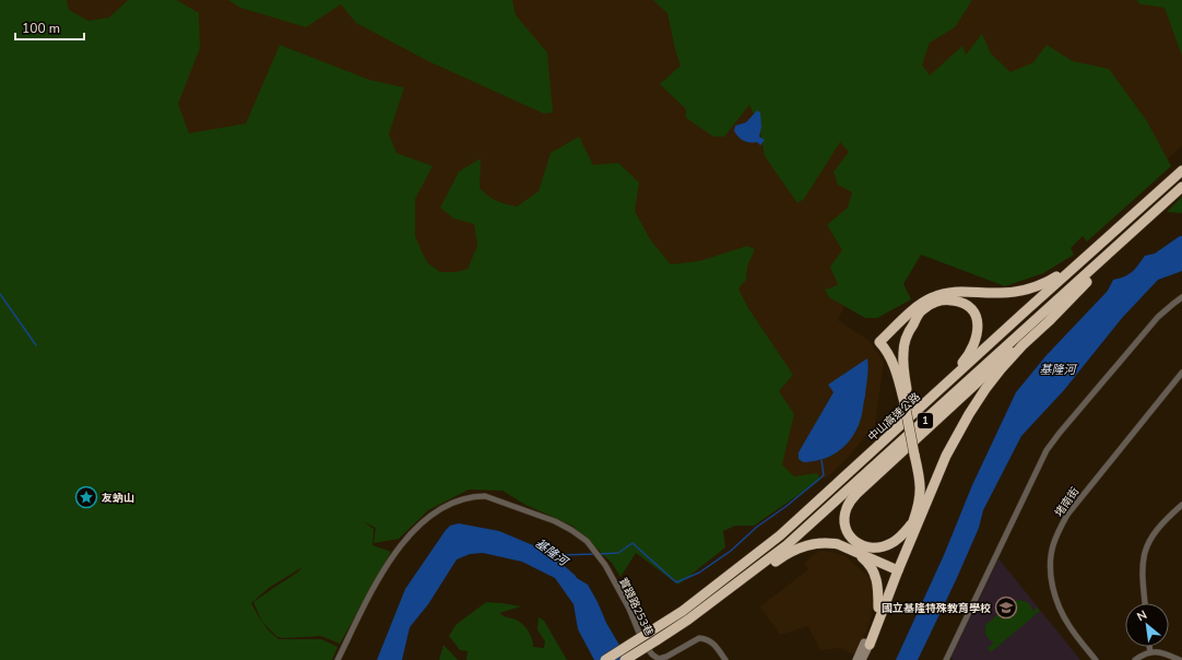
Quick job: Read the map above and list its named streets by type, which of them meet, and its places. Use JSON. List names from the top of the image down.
{
  "streets": {
    "highway": ["中山高速公路", "1"],
    "street": ["堵南街", "實踐路253巷"]
  },
  "water": ["基隆河"],
  "places": {
    "place": ["友蚋山"],
    "school or university": ["國立基隆特殊教育學校"]
  },
  "scale_bar": "100 m",
  "north": "top left"
}
